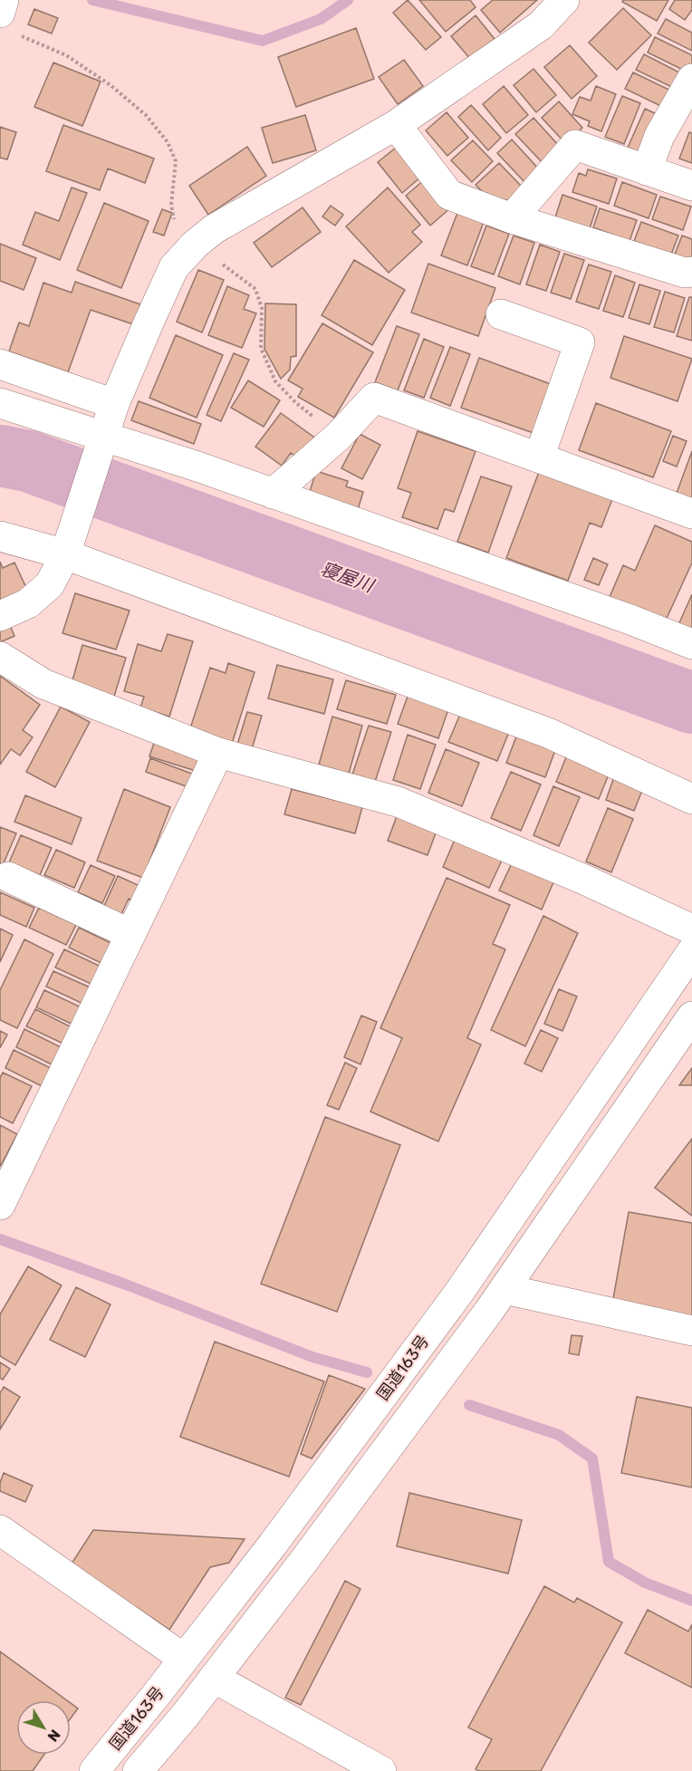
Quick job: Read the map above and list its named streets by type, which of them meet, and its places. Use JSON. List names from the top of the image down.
{
  "streets": {
    "main road": ["国道163号"]
  },
  "water": ["寝屋川"],
  "north": "bottom right"
}
